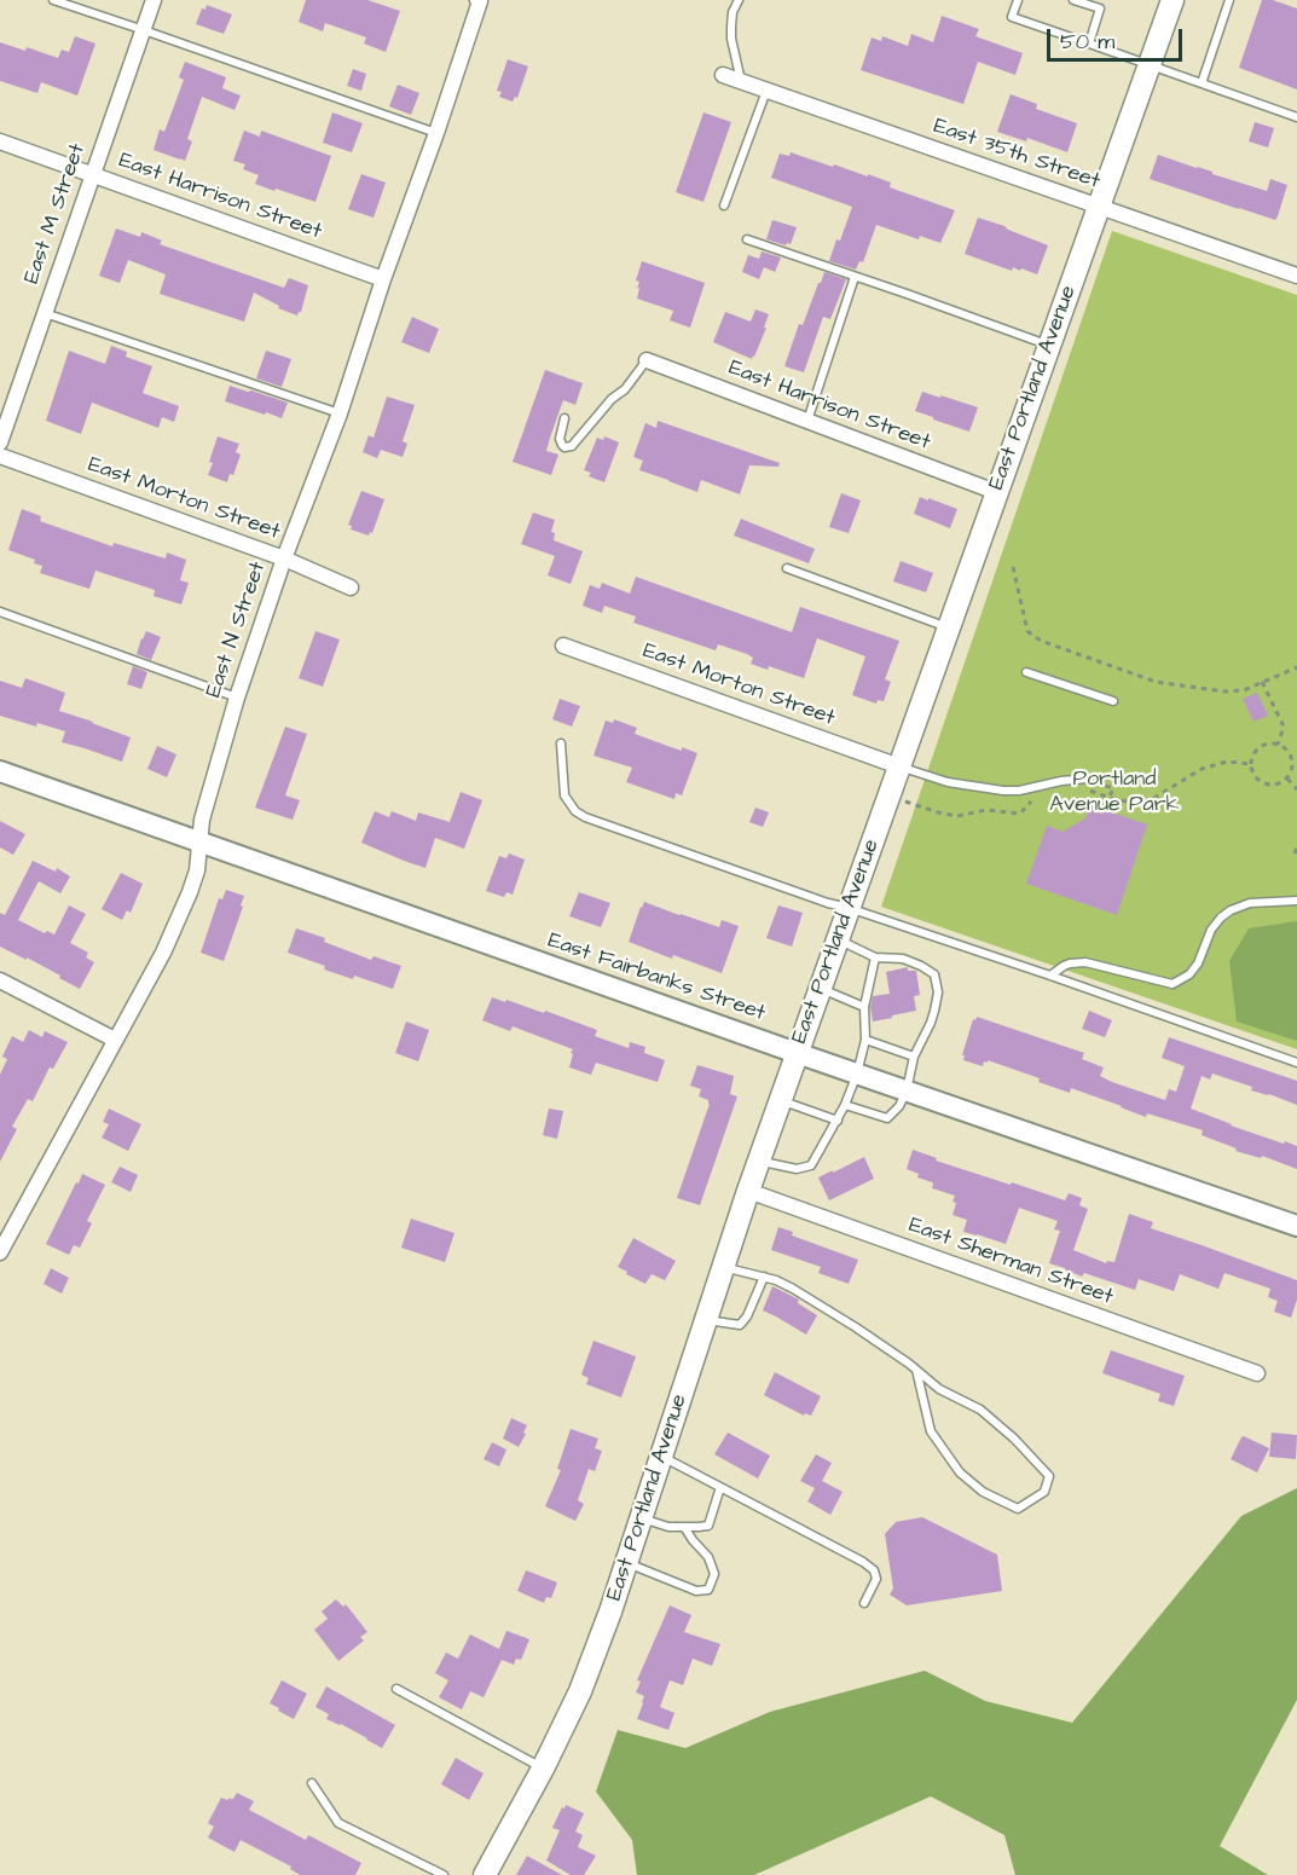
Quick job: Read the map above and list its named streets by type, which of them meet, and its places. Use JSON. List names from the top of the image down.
{
  "streets": {
    "main road": ["East Portland Avenue"],
    "street": [
      "East 35th Street",
      "East Harrison Street",
      "East M Street",
      "East Morton Street",
      "East N Street",
      "East Fairbanks Street",
      "East Sherman Street"
    ]
  },
  "crossings": [
    ["East 35th Street", "East Portland Avenue"],
    ["East Harrison Street", "East M Street"],
    ["East Harrison Street", "East Portland Avenue"],
    ["East Harrison Street", "East N Street"],
    ["East Portland Avenue", "East Morton Street"],
    ["East Portland Avenue", "East Fairbanks Street"],
    ["East Portland Avenue", "East Sherman Street"],
    ["East Morton Street", "East N Street"],
    ["East N Street", "East Fairbanks Street"]
  ],
  "parks": ["Portland Avenue Park"],
  "scale_bar": "50 m"
}
